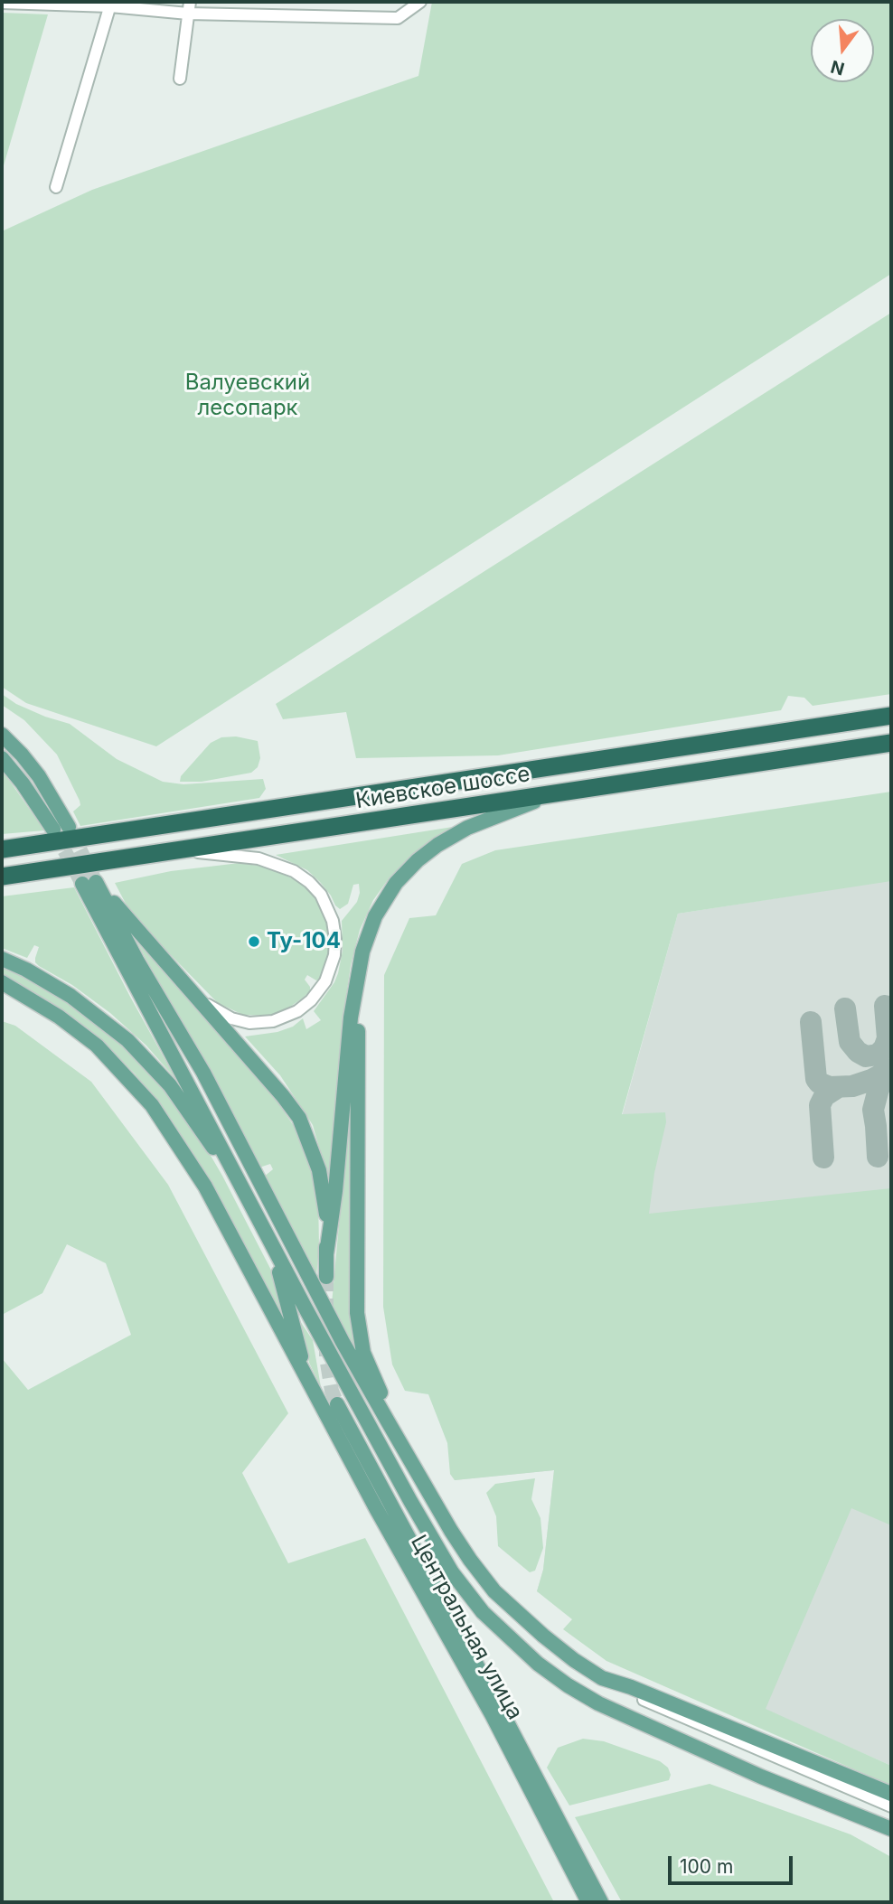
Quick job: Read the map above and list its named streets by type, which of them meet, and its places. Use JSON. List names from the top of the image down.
{
  "streets": {
    "highway": ["Киевское шоссе"],
    "main road": ["Центральная улица"]
  },
  "parks": ["Валуевский лесопарк"],
  "places": ["Ту-104"],
  "scale_bar": "100 m",
  "north": "bottom"
}
